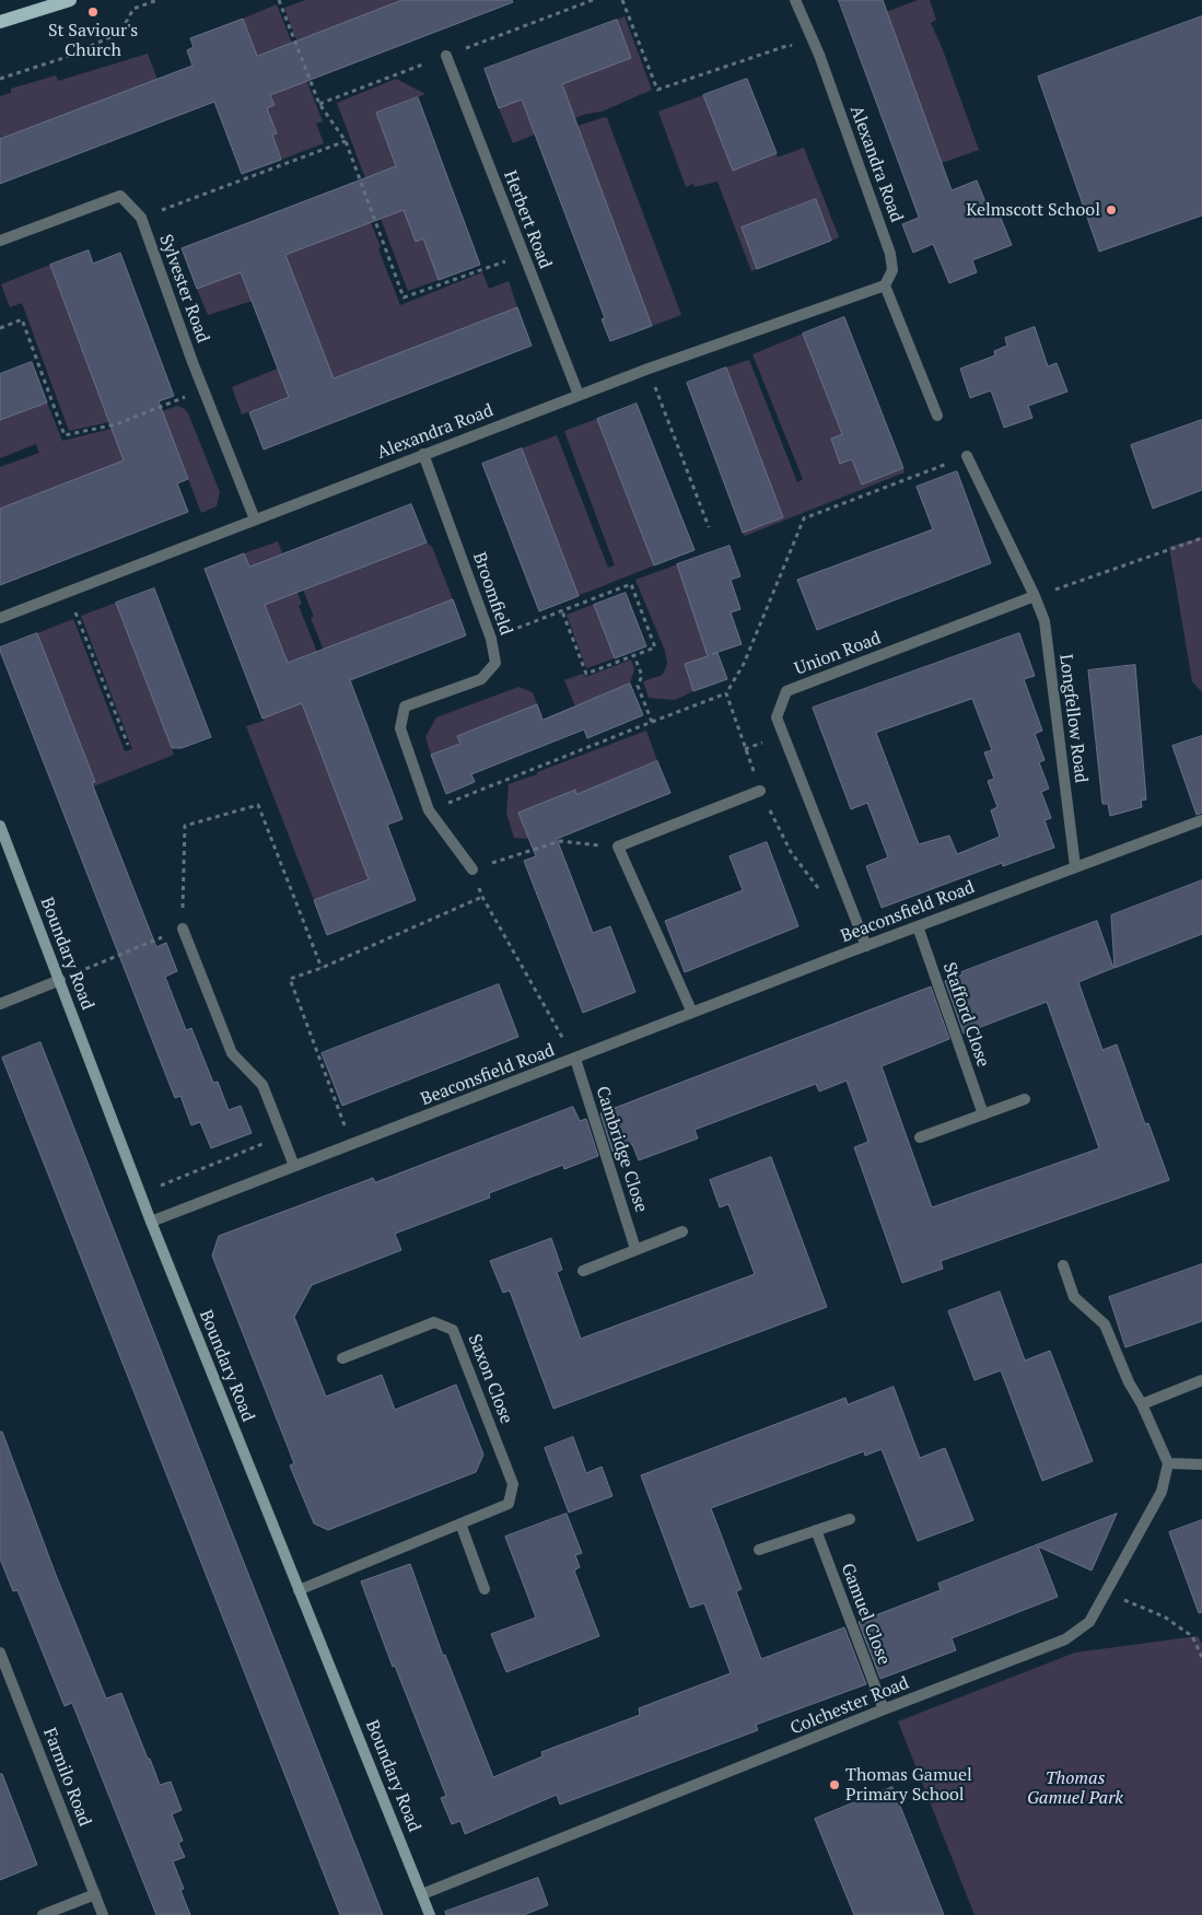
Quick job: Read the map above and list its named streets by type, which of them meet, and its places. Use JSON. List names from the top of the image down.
{
  "streets": {
    "street": [
      "Alexandra Road",
      "Herbert Road",
      "Sylvester Road",
      "Broomfield",
      "Union Road",
      "Longfellow Road",
      "Beaconsfield Road",
      "Boundary Road",
      "Stafford Close",
      "Cambridge Close",
      "Saxon Close",
      "Gamuel Close",
      "Colchester Road",
      "Farmilo Road"
    ]
  },
  "crossings": [
    ["Alexandra Road", "Herbert Road"],
    ["Alexandra Road", "Sylvester Road"],
    ["Alexandra Road", "Broomfield"],
    ["Union Road", "Longfellow Road"],
    ["Union Road", "Beaconsfield Road"],
    ["Longfellow Road", "Beaconsfield Road"],
    ["Beaconsfield Road", "Boundary Road"],
    ["Beaconsfield Road", "Stafford Close"],
    ["Beaconsfield Road", "Cambridge Close"],
    ["Boundary Road", "Saxon Close"],
    ["Boundary Road", "Colchester Road"],
    ["Gamuel Close", "Colchester Road"]
  ],
  "parks": ["Thomas Gamuel Park"],
  "places": ["St Saviour's Church", "Kelmscott School", "Thomas Gamuel Primary School"]
}
